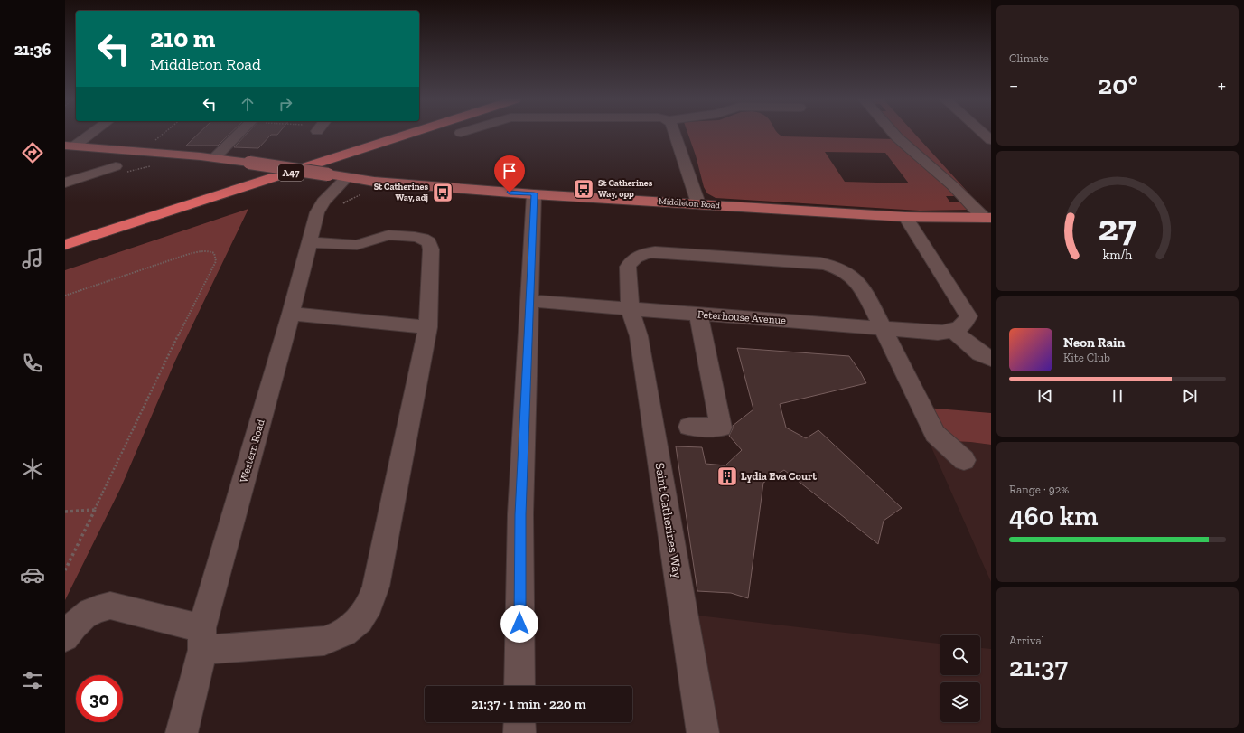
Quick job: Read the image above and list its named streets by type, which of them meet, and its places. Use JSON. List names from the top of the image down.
{
  "streets": {
    "highway": ["A47"],
    "main road": ["Middleton Road"],
    "street": ["Peterhouse Avenue", "Western Road", "Saint Catherines Way"]
  },
  "crossings": [
    ["Middleton Road", "Western Road"],
    ["Peterhouse Avenue", "Saint Catherines Way"]
  ],
  "places": {
    "bus stop": ["St Catherines Way, opp", "St Catherines Way, adj"],
    "building": ["Lydia Eva Court"]
  },
  "page": {
    "tabs": "21:36",
    "tile": [
      "Climate",
      ["Range · 92%", "460 km"],
      ["Arrival", "21:37"]
    ],
    "turn": ["210 m", "Middleton Road"],
    "heat": ["−", "20°", "+"],
    "song": ["Neon Rain", "Kite Club"],
    "limit": "30",
    "trip": "21:37 · 1 min · 220 m",
    "gauge": ["27", "km/h"]
  }
}
